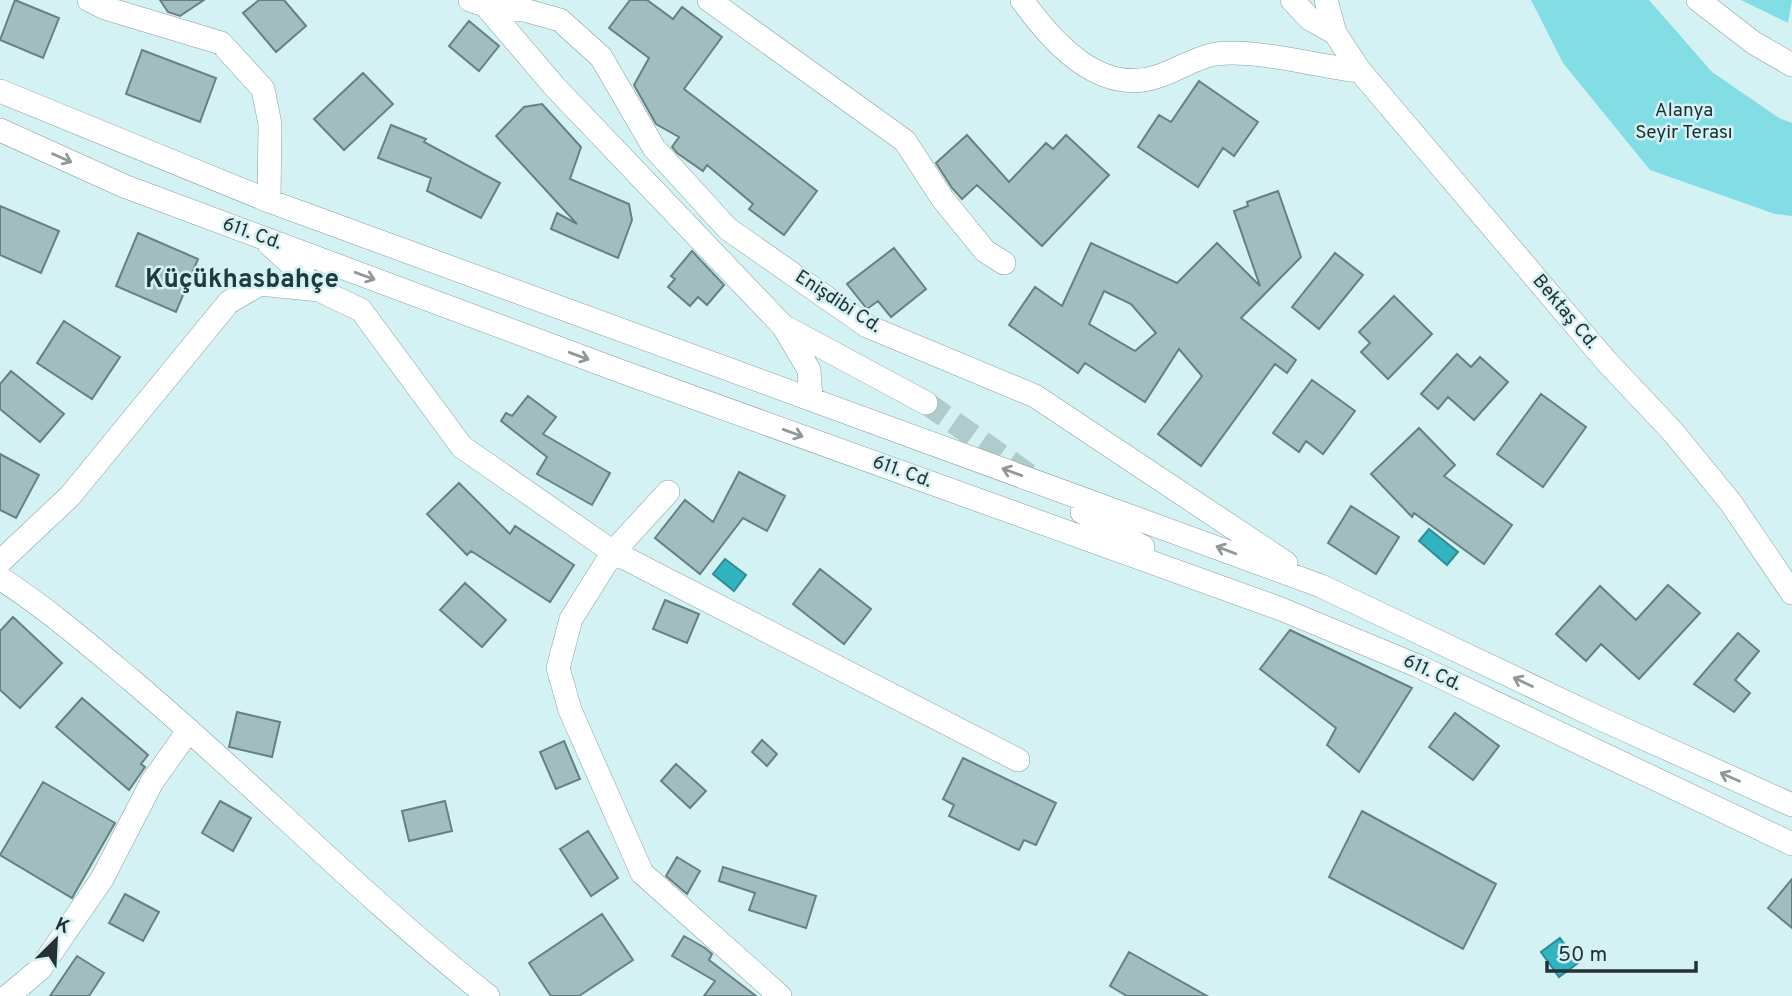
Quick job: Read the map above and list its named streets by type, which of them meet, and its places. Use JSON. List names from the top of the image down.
{
  "streets": {
    "street": ["611. Cd.", "Enişdibi Cd.", "Bektaş Cd."]
  },
  "crossings": [
    ["611. Cd.", "Enişdibi Cd."]
  ],
  "districts": ["Küçükhasbahçe"],
  "parks": ["Alanya Seyir Terası"],
  "scale_bar": "50 m",
  "north": "top right"
}
